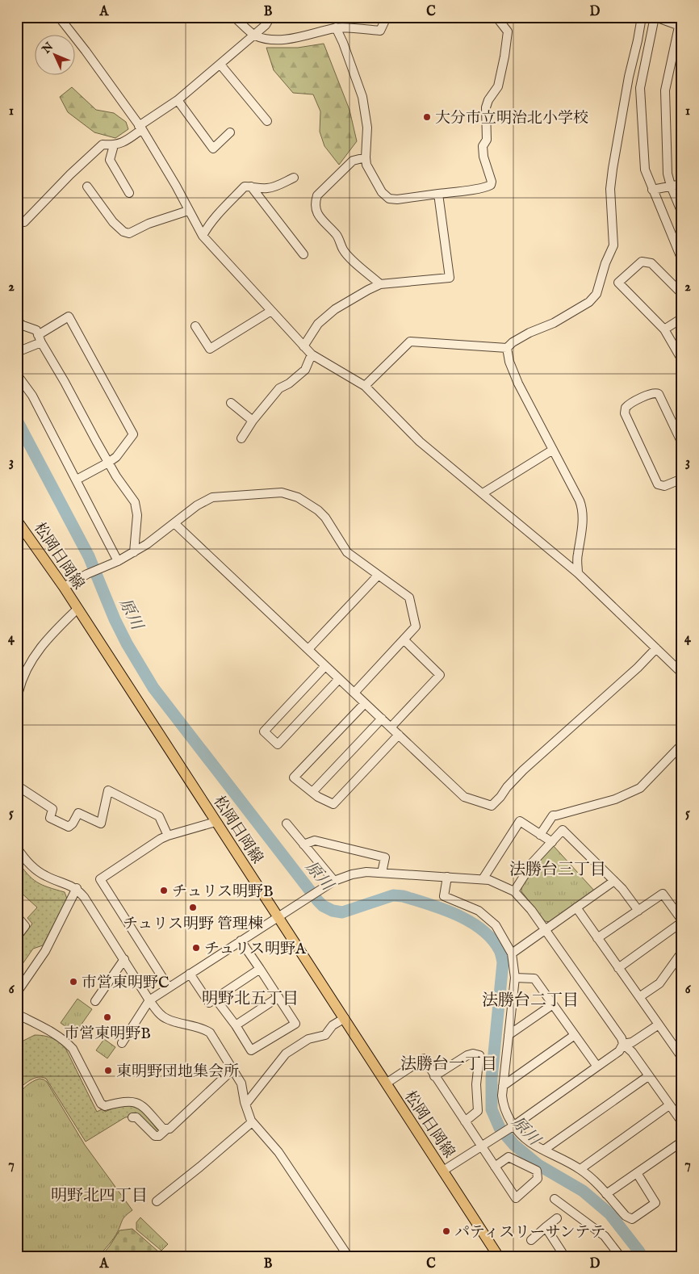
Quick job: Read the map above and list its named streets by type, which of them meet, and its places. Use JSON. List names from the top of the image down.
{
  "streets": {
    "main road": ["松岡日岡線"]
  },
  "districts": [
    "法勝台三丁目",
    "明野北五丁目",
    "法勝台二丁目",
    "法勝台一丁目",
    "明野北四丁目"
  ],
  "water": ["原川"],
  "places": [
    "大分市立明治北小学校",
    "チュリス明野B",
    "チュリス明野 管理棟",
    "チュリス明野A",
    "市営東明野C",
    "市営東明野B",
    "東明野団地集会所",
    "パティスリーサンテテ"
  ],
  "north": "top left",
  "grid": {
    "columns": [
      "A",
      "B",
      "C",
      "D"
    ],
    "rows": [
      "1",
      "2",
      "3",
      "4",
      "5",
      "6",
      "7"
    ]
  }
}
